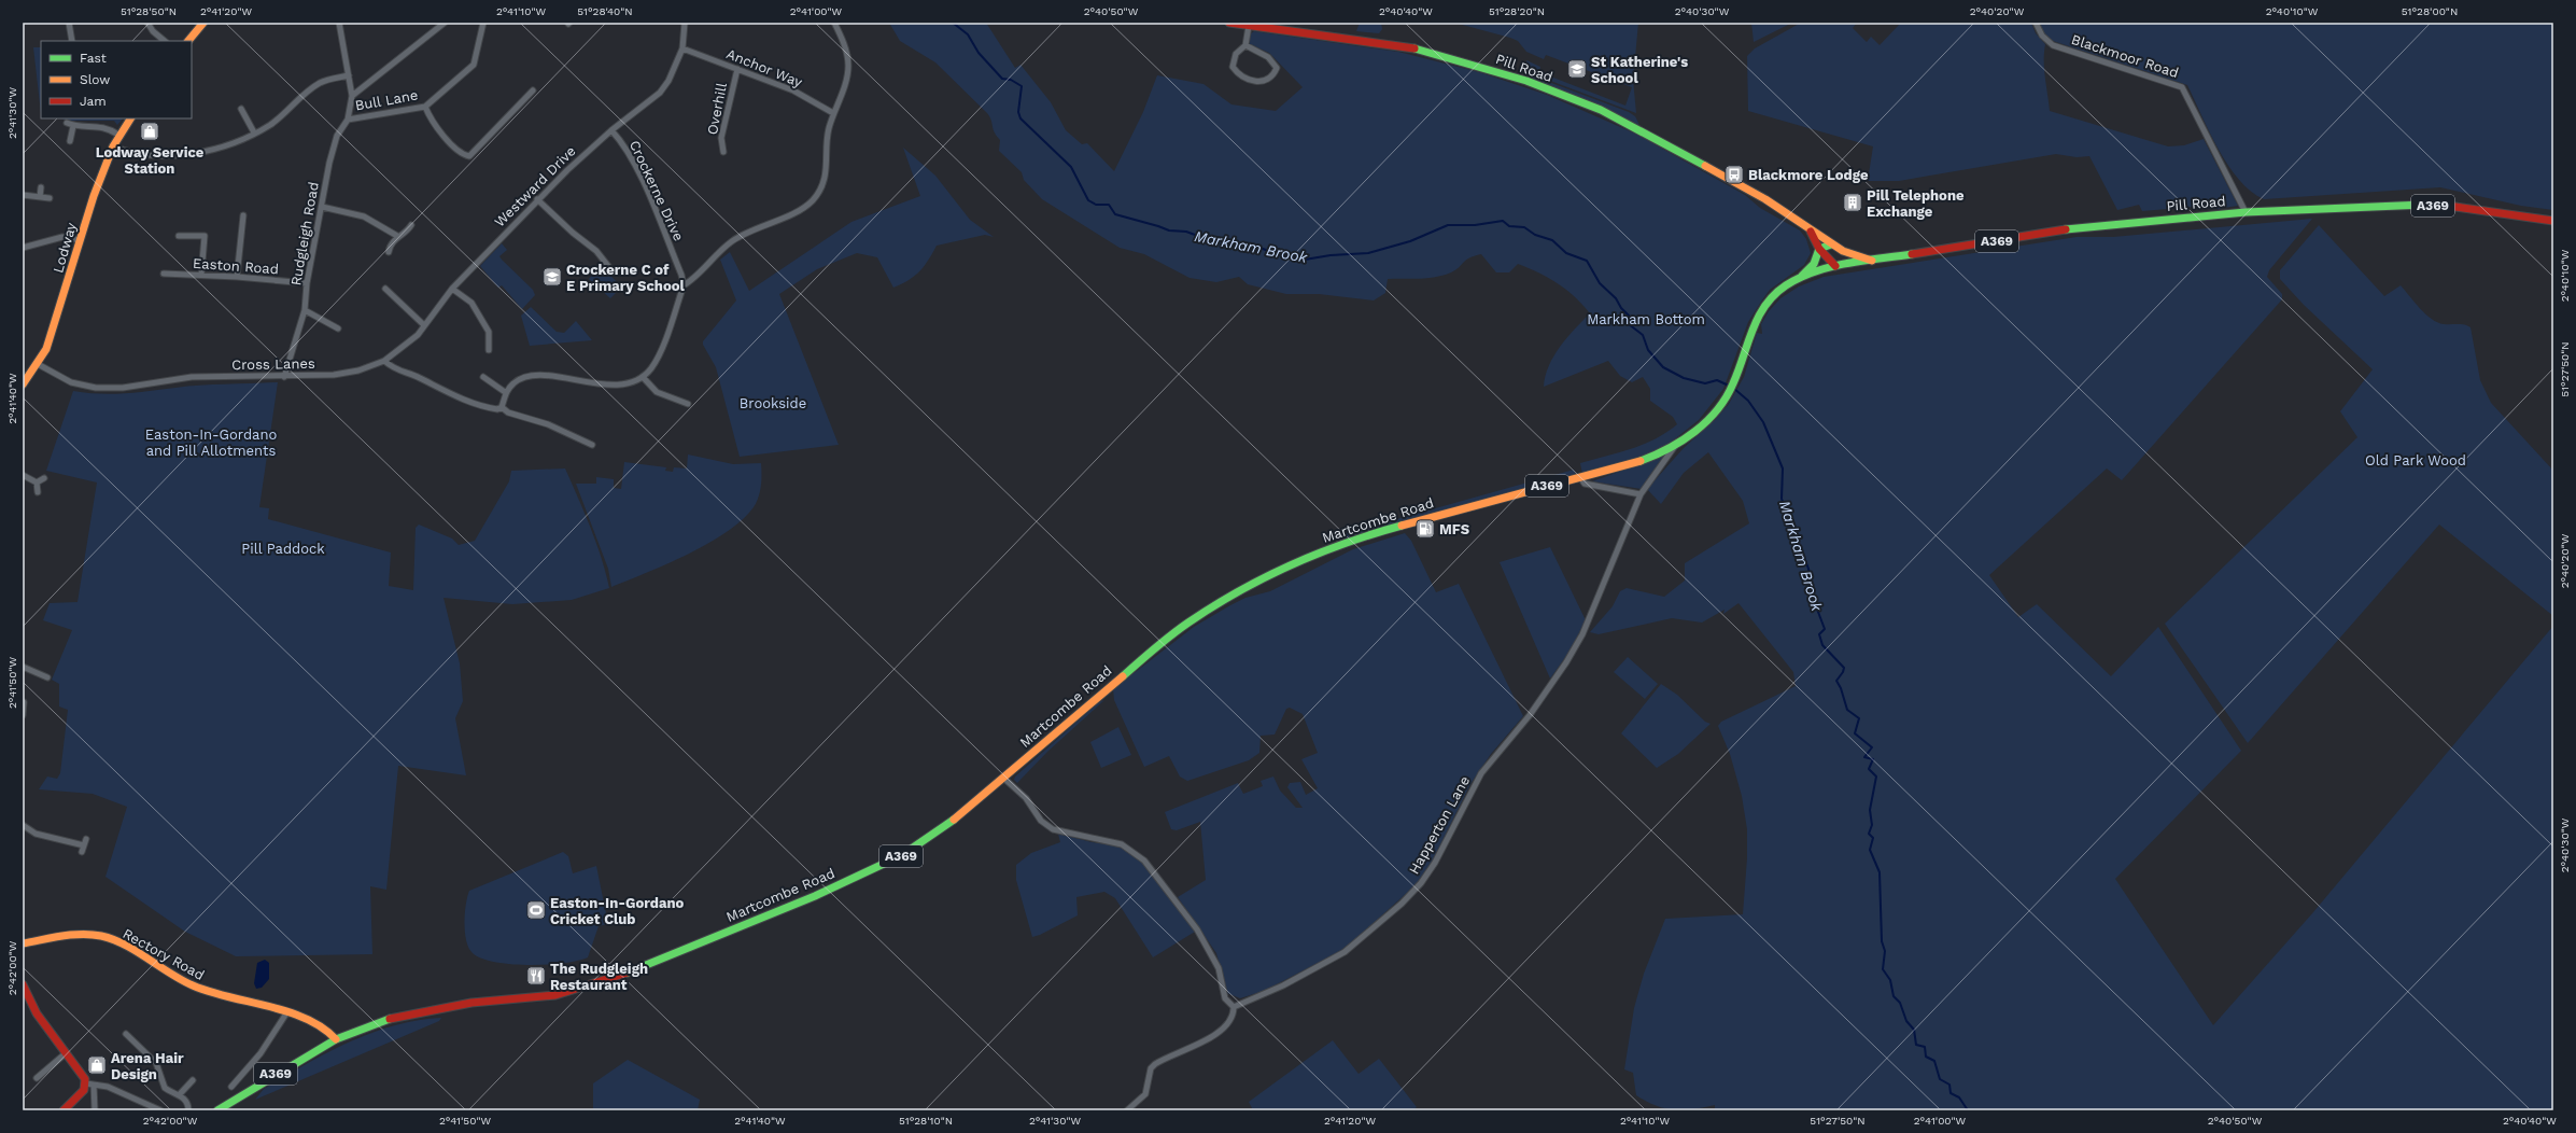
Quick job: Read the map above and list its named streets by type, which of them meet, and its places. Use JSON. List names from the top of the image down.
{
  "streets": {
    "main road": [
      "Pill Road",
      "A369",
      "Lodway",
      "Martcombe Road",
      "Rectory Road"
    ],
    "street": [
      "Blackmoor Road",
      "Anchor Way",
      "Bull Lane",
      "Overhill",
      "Westward Drive",
      "Crockerne Drive",
      "Rudgleigh Road",
      "Easton Road",
      "Cross Lanes",
      "Happerton Lane"
    ]
  },
  "crossings": [
    ["Blackmoor Road", "Pill Road"],
    ["Anchor Way", "Overhill"],
    ["Anchor Way", "Westward Drive"],
    ["Pill Road", "Martcombe Road"],
    ["Bull Lane", "Rudgleigh Road"],
    ["Westward Drive", "Crockerne Drive"],
    ["Westward Drive", "Cross Lanes"],
    ["Rudgleigh Road", "Easton Road"],
    ["Rudgleigh Road", "Cross Lanes"],
    ["Lodway", "Cross Lanes"],
    ["Martcombe Road", "Happerton Lane"],
    ["Martcombe Road", "Rectory Road"]
  ],
  "water": ["Markham Brook"],
  "parks": [
    "Markham Bottom",
    "Brookside",
    "Easton-In-Gordano and Pill Allotments",
    "Old Park Wood",
    "Pill Paddock"
  ],
  "places": {
    "school or university": ["St Katherine's School", "Crockerne C of E Primary School"],
    "shop": ["Lodway Service Station", "Arena Hair Design"],
    "bus stop": ["Blackmore Lodge"],
    "building": ["Pill Telephone Exchange"],
    "fuel station": ["MFS"],
    "sports": ["Easton-In-Gordano Cricket Club"],
    "restaurant": ["The Rudgleigh Restaurant"]
  },
  "legend": ["Fast", "Slow", "Jam"],
  "coordinates": [
    "51°28'50\"N",
    "2°41'20\"W",
    "2°41'10\"W",
    "51°28'40\"N",
    "2°41'00\"W",
    "2°40'50\"W",
    "2°40'40\"W",
    "51°28'20\"N",
    "2°40'30\"W",
    "2°40'20\"W",
    "2°40'10\"W",
    "51°28'00\"N",
    "2°41'30\"W",
    "51°27'50\"N",
    "2°41'40\"W",
    "2°41'50\"W",
    "2°42'00\"W",
    "51°28'10\"N"
  ]
}
